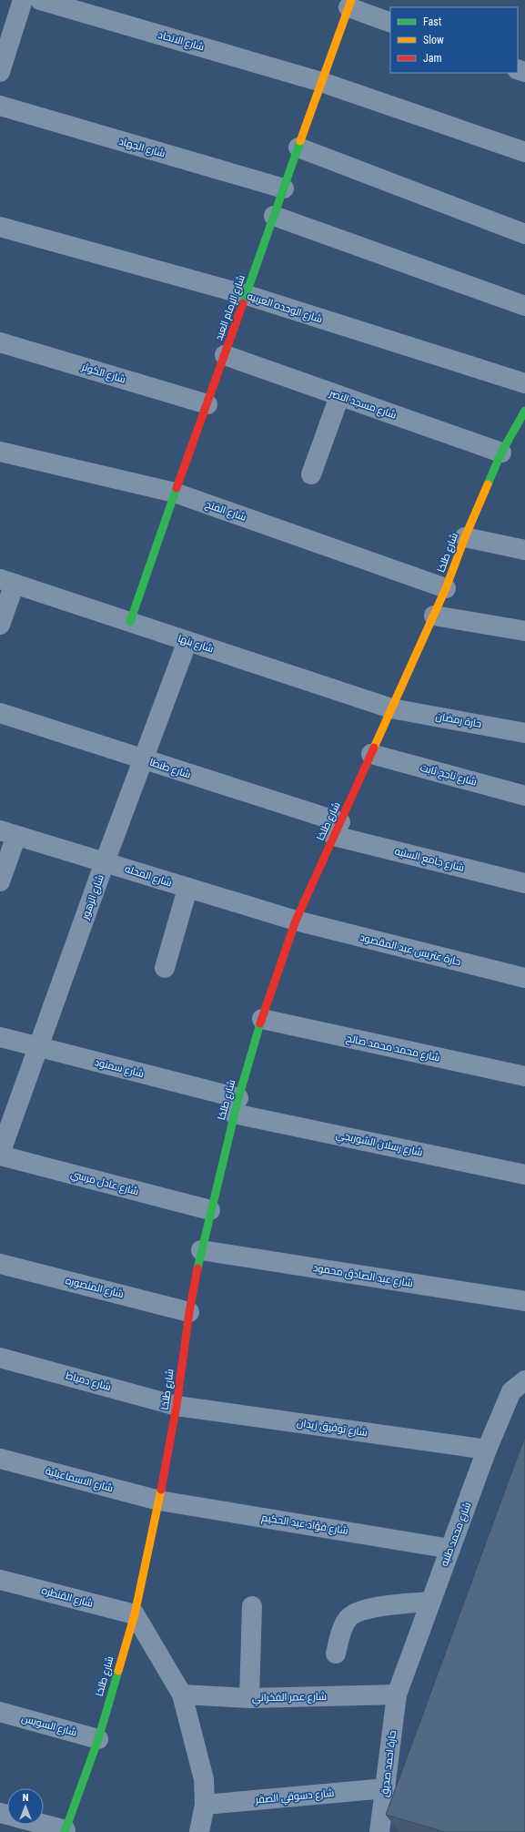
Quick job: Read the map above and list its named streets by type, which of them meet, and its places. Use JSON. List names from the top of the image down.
{
  "streets": {
    "street": [
      "شارع الاتحاد",
      "شارع الجهاد",
      "شارع الإمام العبد",
      "شارع الوحده العربيه",
      "شارع الكوثر",
      "شارع مسجد النصر",
      "شارع الفتح",
      "شارع طلخا",
      "شارع بنها",
      "حارة رمضان",
      "شارع طنطا",
      "شارع ناجح ثابت",
      "شارع جامع السنيه",
      "شارع المحله",
      "شارع الزهور",
      "حارة عتريس عبد المقصود",
      "شارع محمد محمد صالح",
      "شارع سمنود",
      "شارع رسلان الشوربجي",
      "شارع عادل مرسي",
      "شارع عبد الصادق محمود",
      "شارع المنصوره",
      "شارع دمياط",
      "شارع توفيق زيدان",
      "شارع الاسماعيلية",
      "شارع فؤاد عبد الحكيم",
      "شارع محمد طلبه",
      "شارع القنطره",
      "شارع عمر الفخراني",
      "شارع السويس",
      "حارة احمد صديق",
      "شارع دسوقي الصقر"
    ]
  },
  "crossings": [
    ["شارع الاتحاد", "شارع الإمام العبد"],
    ["شارع الجهاد", "شارع الإمام العبد"],
    ["شارع الإمام العبد", "شارع الوحده العربيه"],
    ["شارع الإمام العبد", "شارع الكوثر"],
    ["شارع الإمام العبد", "شارع مسجد النصر"],
    ["شارع الإمام العبد", "شارع الفتح"],
    ["شارع الإمام العبد", "شارع بنها"],
    ["شارع مسجد النصر", "شارع طلخا"],
    ["شارع الفتح", "شارع طلخا"],
    ["شارع طلخا", "شارع بنها"],
    ["شارع طلخا", "حارة رمضان"],
    ["شارع طلخا", "شارع طنطا"],
    ["شارع طلخا", "شارع ناجح ثابت"],
    ["شارع طلخا", "شارع جامع السنيه"],
    ["شارع طلخا", "شارع المحله"],
    ["شارع طلخا", "حارة عتريس عبد المقصود"],
    ["شارع طلخا", "شارع محمد محمد صالح"],
    ["شارع طلخا", "شارع سمنود"],
    ["شارع طلخا", "شارع رسلان الشوربجي"],
    ["شارع طلخا", "شارع عادل مرسي"],
    ["شارع طلخا", "شارع عبد الصادق محمود"],
    ["شارع طلخا", "شارع المنصوره"],
    ["شارع طلخا", "شارع دمياط"],
    ["شارع طلخا", "شارع توفيق زيدان"],
    ["شارع طلخا", "شارع الاسماعيلية"],
    ["شارع طلخا", "شارع فؤاد عبد الحكيم"],
    ["شارع طلخا", "شارع القنطره"],
    ["شارع طلخا", "شارع السويس"],
    ["شارع بنها", "حارة رمضان"],
    ["شارع بنها", "شارع الزهور"],
    ["شارع طنطا", "شارع جامع السنيه"],
    ["شارع طنطا", "شارع الزهور"],
    ["شارع المحله", "شارع الزهور"],
    ["شارع المحله", "حارة عتريس عبد المقصود"],
    ["شارع الزهور", "شارع سمنود"],
    ["شارع الزهور", "شارع عادل مرسي"],
    ["شارع سمنود", "شارع رسلان الشوربجي"],
    ["شارع دمياط", "شارع توفيق زيدان"],
    ["شارع توفيق زيدان", "شارع محمد طلبه"],
    ["شارع الاسماعيلية", "شارع فؤاد عبد الحكيم"],
    ["شارع فؤاد عبد الحكيم", "شارع محمد طلبه"],
    ["شارع محمد طلبه", "شارع عمر الفخراني"],
    ["شارع محمد طلبه", "حارة احمد صديق"],
    ["شارع عمر الفخراني", "حارة احمد صديق"],
    ["حارة احمد صديق", "شارع دسوقي الصقر"]
  ],
  "legend": ["Fast", "Slow", "Jam"],
  "north": "top"
}
